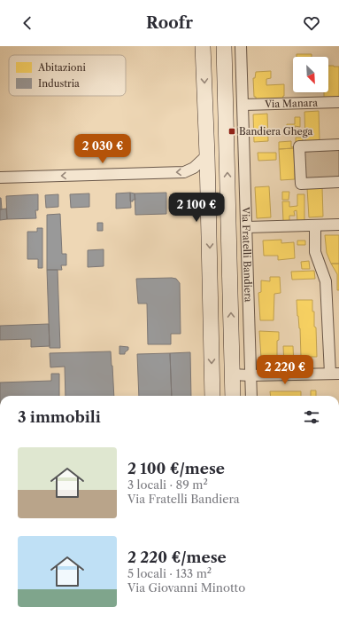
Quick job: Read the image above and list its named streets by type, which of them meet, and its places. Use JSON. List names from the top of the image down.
{
  "streets": {
    "main road": ["Via Fratelli Bandiera"],
    "street": ["Via Manara"]
  },
  "crossings": [
    ["Via Manara", "Via Fratelli Bandiera"]
  ],
  "places": {
    "transit": ["Bandiera Ghega"]
  },
  "legend": ["Abitazioni", "Industria"],
  "north": "bottom right",
  "page": {
    "header": "Roofr",
    "price": ["2 030 €", "2 100 €", "2 220 €"],
    "heading": "3 immobili",
    "list": [
      {
        "name": "2 100 €/mese",
        "note": "3 locali · 89 m² · Via Fratelli Bandiera"
      },
      {
        "name": "2 220 €/mese",
        "note": "5 locali · 133 m² · Via Giovanni Minotto"
      }
    ]
  }
}
